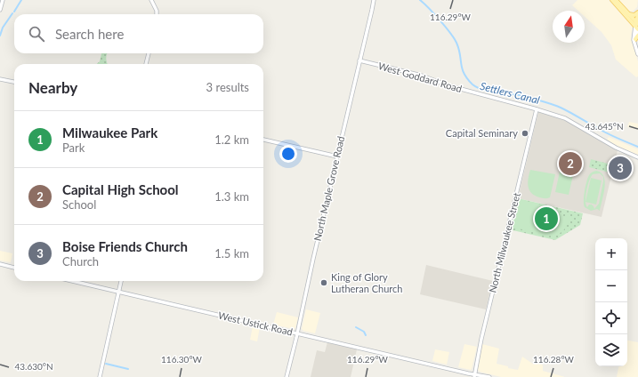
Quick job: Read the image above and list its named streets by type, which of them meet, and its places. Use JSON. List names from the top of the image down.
{
  "streets": {
    "main road": [
      "West Goddard Road",
      "North Maple Grove Road",
      "North Milwaukee Street",
      "West Ustick Road"
    ]
  },
  "crossings": [
    ["West Goddard Road", "North Maple Grove Road"],
    ["West Goddard Road", "North Milwaukee Street"],
    ["North Maple Grove Road", "West Ustick Road"],
    ["North Milwaukee Street", "West Ustick Road"]
  ],
  "water": ["Settlers Canal"],
  "places": ["Capital Seminary", "King of Glory Lutheran Church"],
  "north": "top",
  "page": {
    "search": "Search here",
    "heading": ["Nearby", "3 results"],
    "list": [
      {
        "mark": "1",
        "name": "Milwaukee Park",
        "note": "Park",
        "value": "1.2 km"
      },
      {
        "mark": "2",
        "name": "Capital High School",
        "note": "School",
        "value": "1.3 km"
      },
      {
        "mark": "3",
        "name": "Boise Friends Church",
        "note": "Church",
        "value": "1.5 km"
      }
    ],
    "pins": ["2", "3", "1"],
    "map_buttons": ["+", "−"]
  },
  "coordinates": [
    "116.29°W",
    "43.645°N",
    "116.30°W",
    "116.28°W",
    "43.630°N"
  ]
}
